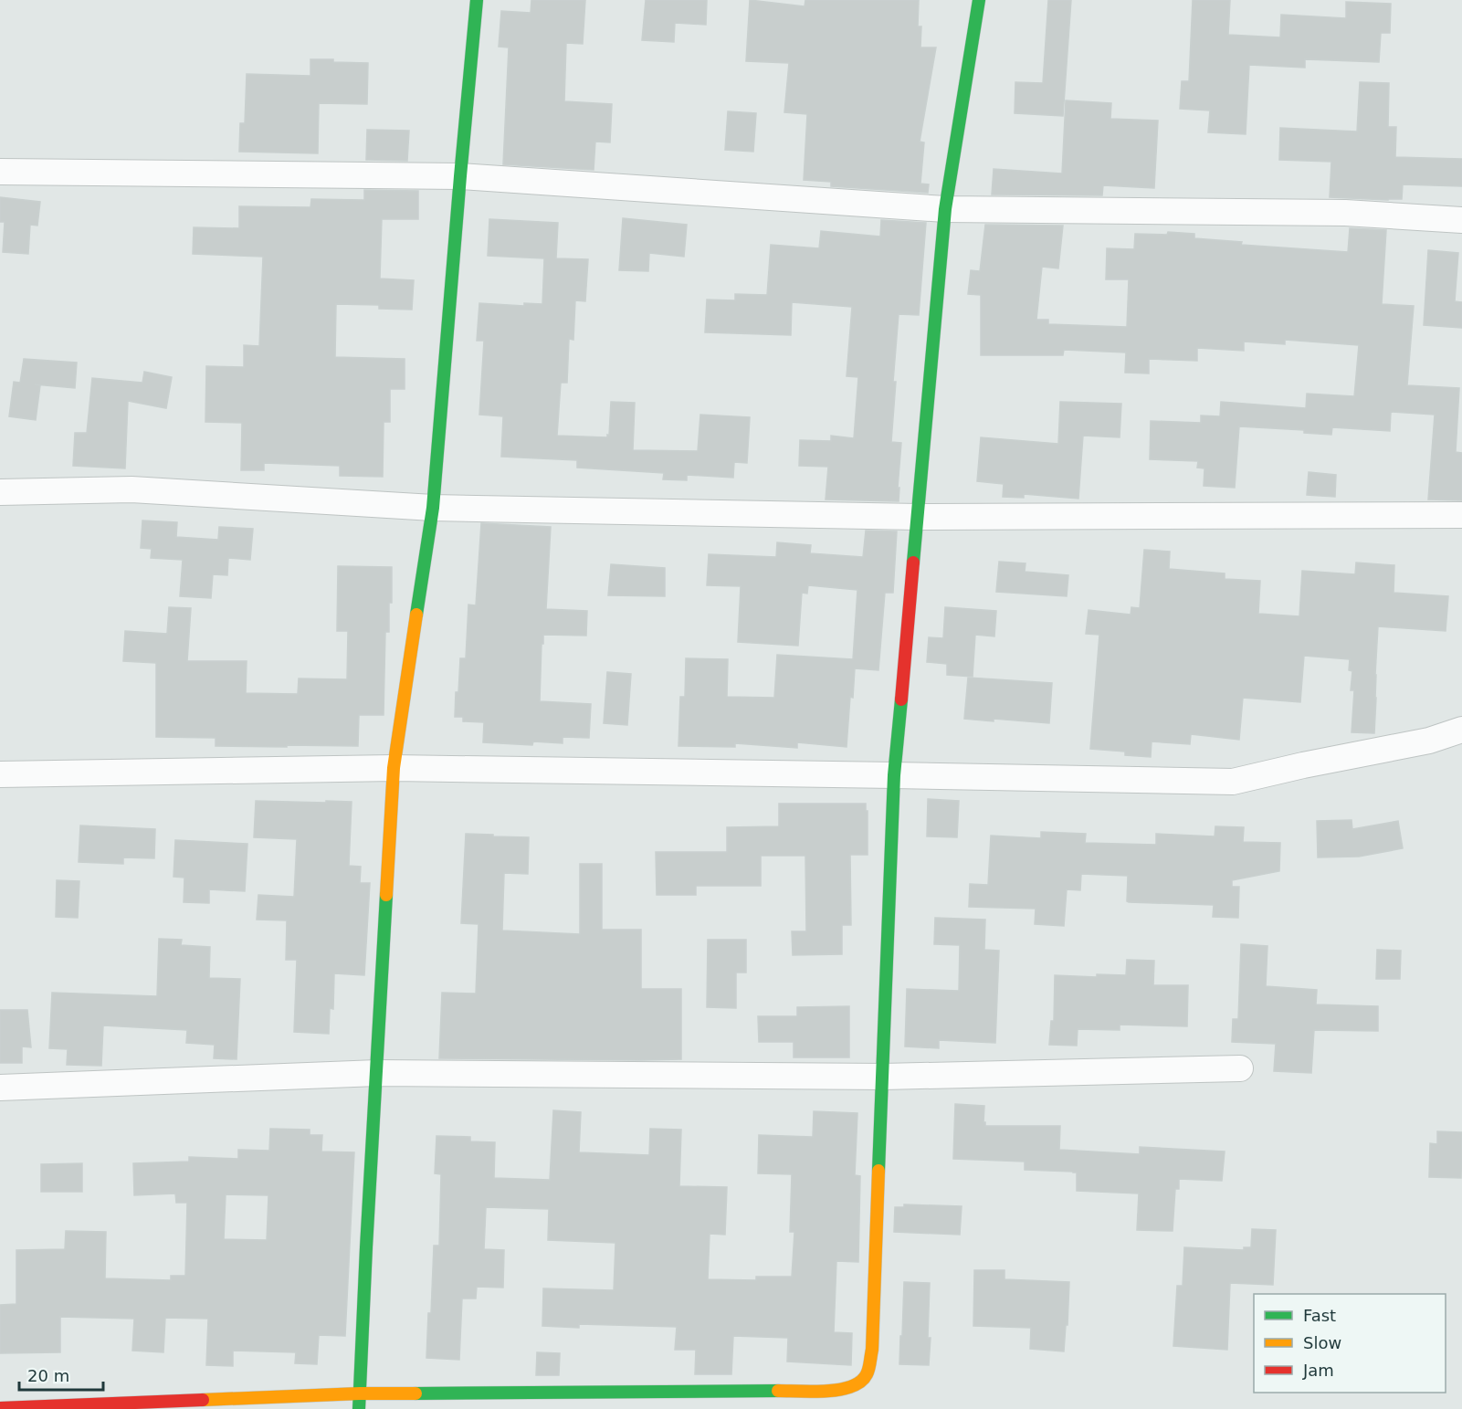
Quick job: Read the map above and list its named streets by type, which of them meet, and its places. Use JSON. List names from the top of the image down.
{
  "legend": ["Fast", "Slow", "Jam"],
  "scale_bar": "20 m"
}
